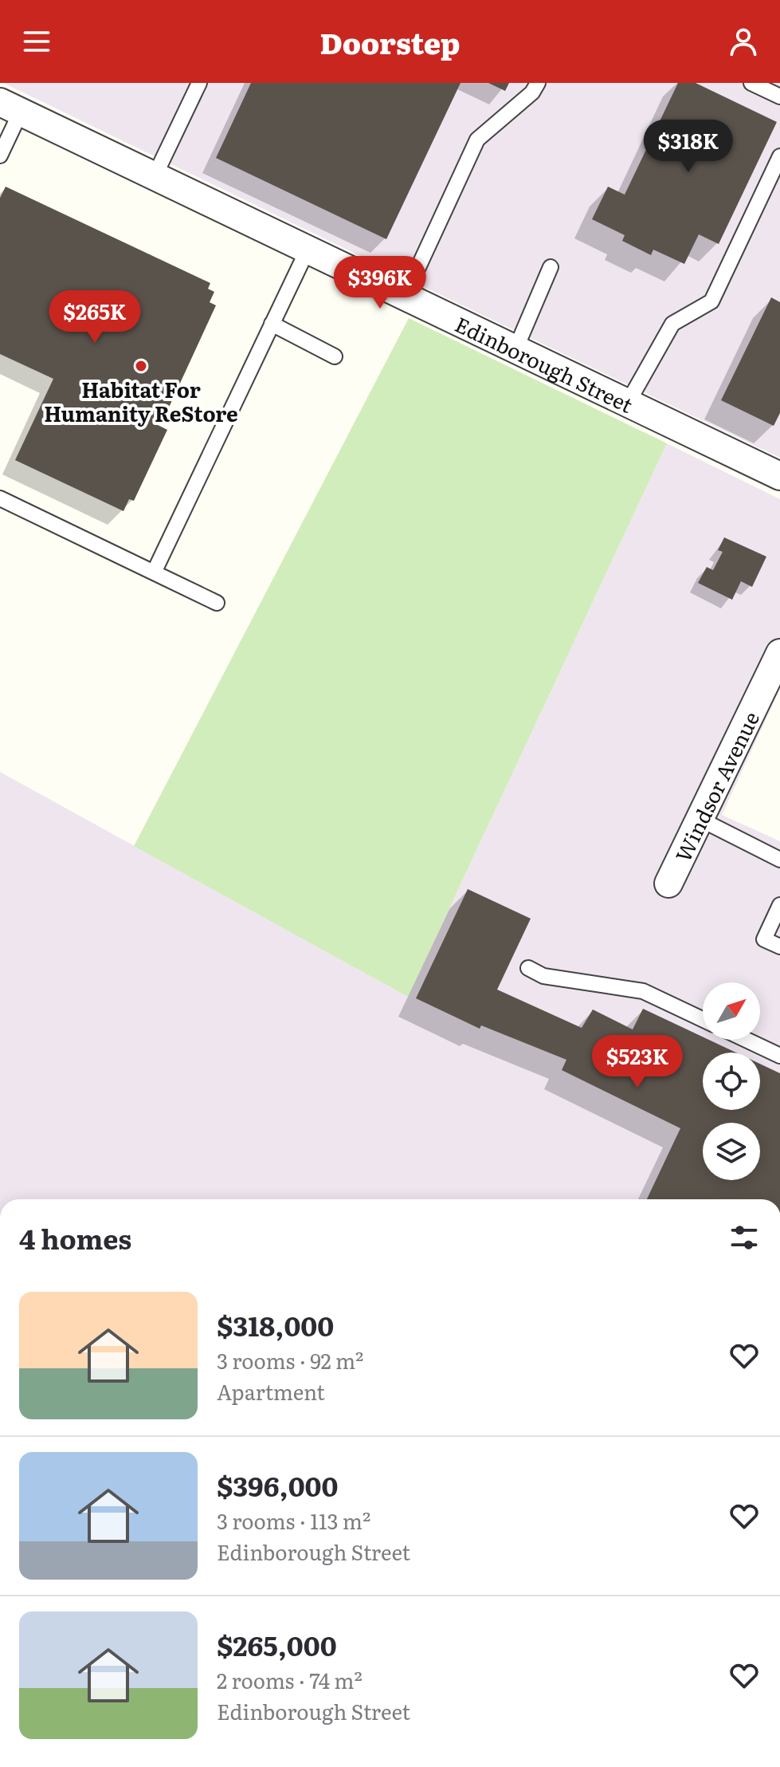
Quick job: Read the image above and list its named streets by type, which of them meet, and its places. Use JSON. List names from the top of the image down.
{
  "streets": {
    "street": ["Edinborough Street", "Windsor Avenue"]
  },
  "places": ["Habitat For Humanity ReStore"],
  "north": "top right",
  "page": {
    "header": "Doorstep",
    "price": [
      "$318K",
      "$396K",
      "$265K",
      "$523K"
    ],
    "heading": "4 homes",
    "list": [
      {
        "name": "$318,000",
        "note": "3 rooms · 92 m² · Apartment"
      },
      {
        "name": "$396,000",
        "note": "3 rooms · 113 m² · Edinborough Street"
      },
      {
        "name": "$265,000",
        "note": "2 rooms · 74 m² · Edinborough Street"
      }
    ]
  }
}
